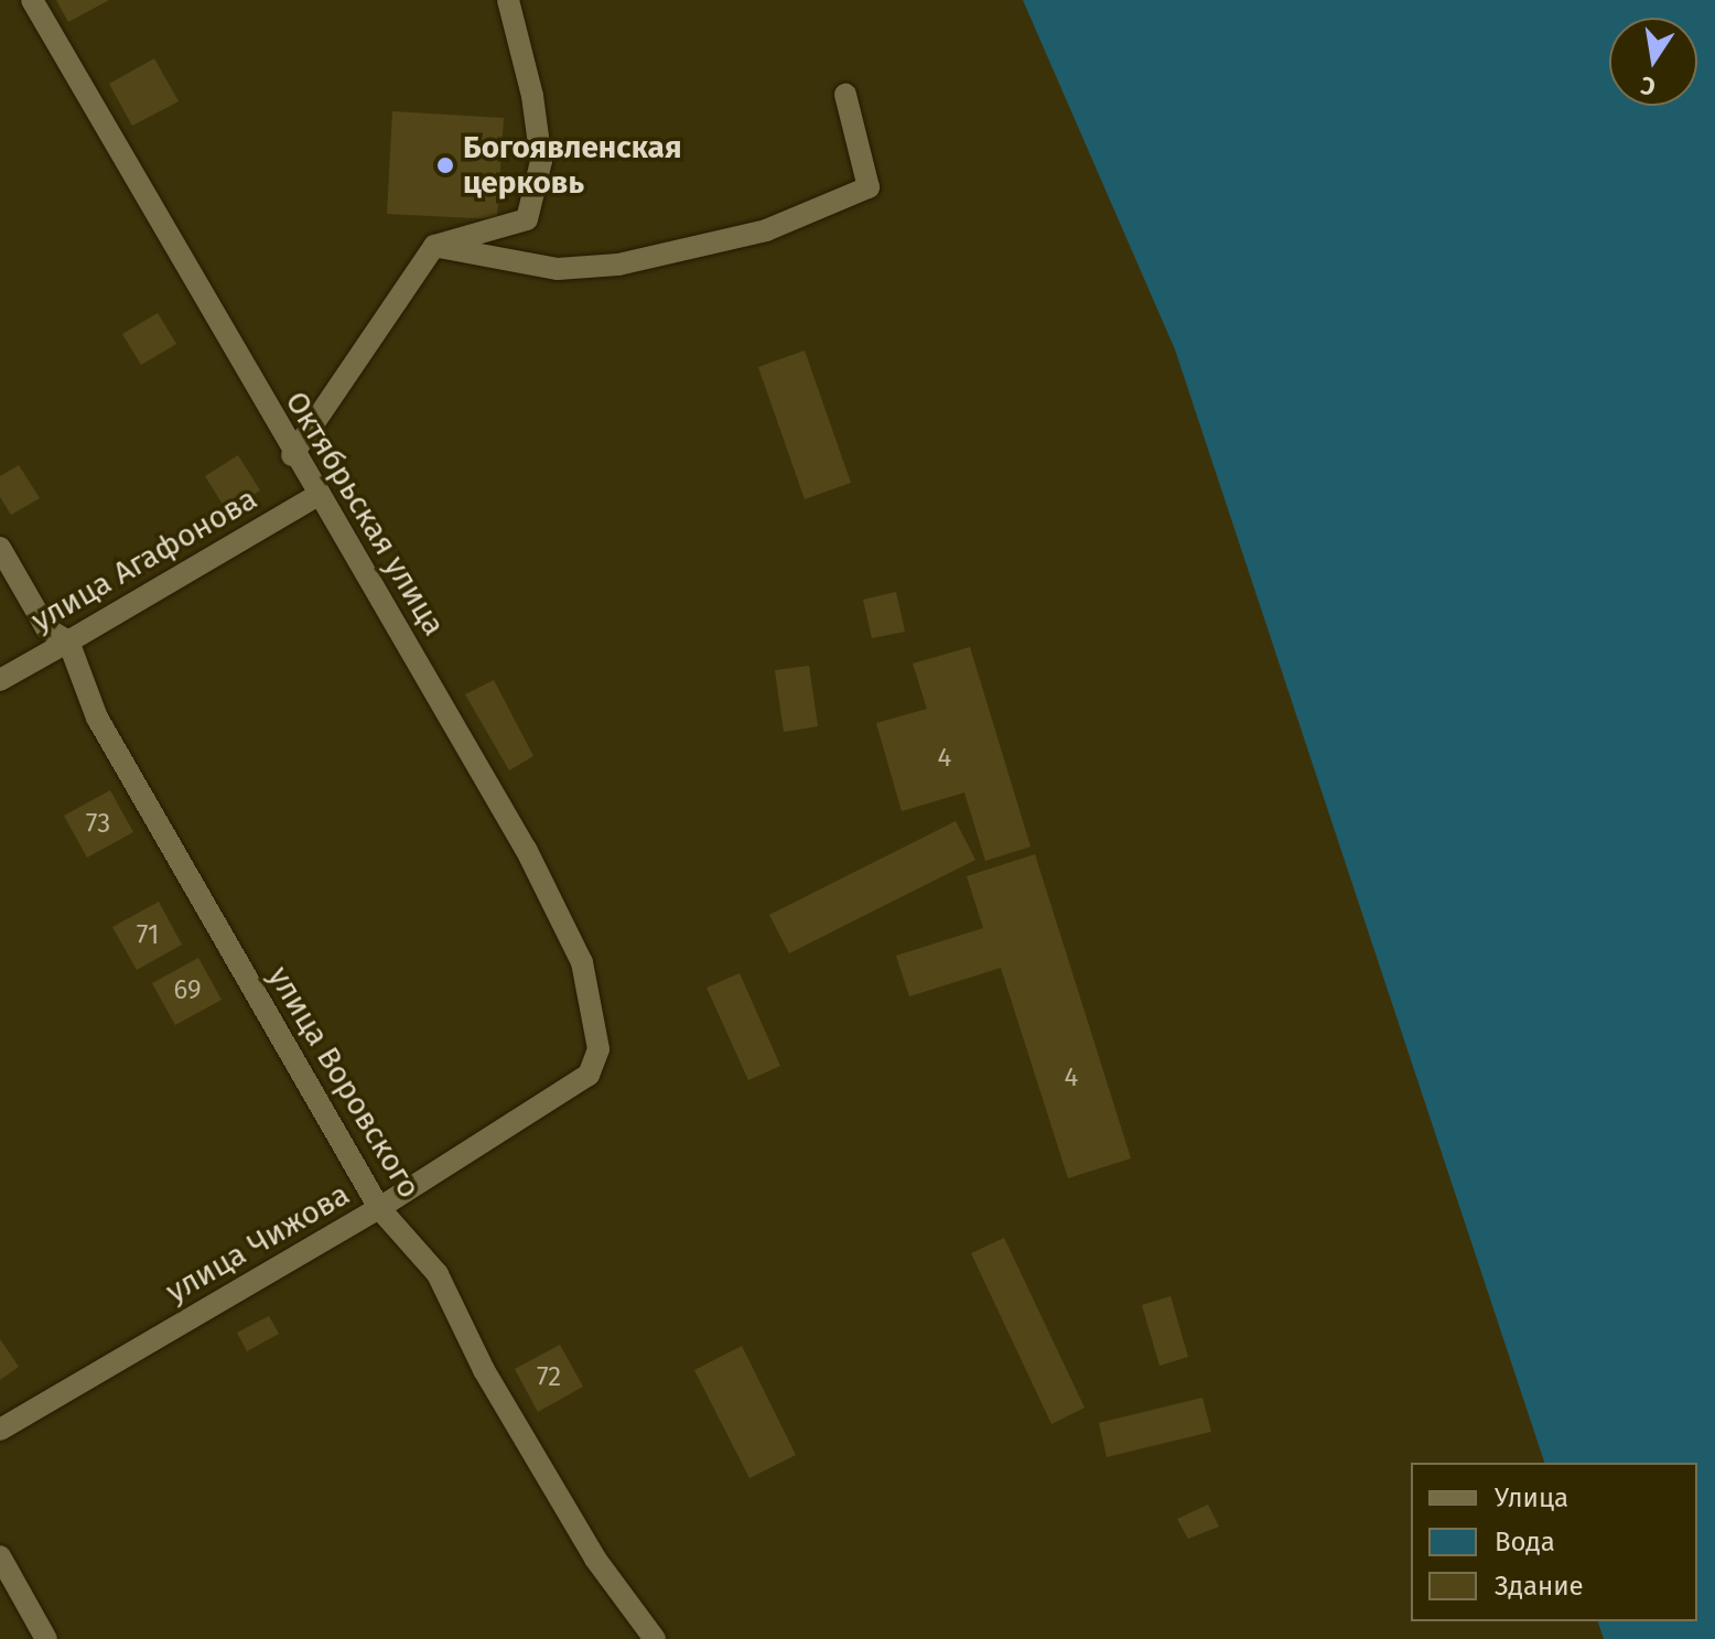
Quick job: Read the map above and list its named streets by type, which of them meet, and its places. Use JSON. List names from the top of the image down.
{
  "streets": {
    "street": [
      "Октябрьская улица",
      "улица Агафонова",
      "улица Воровского",
      "улица Чижова"
    ]
  },
  "crossings": [
    ["Октябрьская улица", "улица Агафонова"],
    ["Октябрьская улица", "улица Чижова"],
    ["улица Агафонова", "улица Воровского"],
    ["улица Воровского", "улица Чижова"]
  ],
  "places": ["Богоявленская церковь"],
  "house_numbers": [
    "4",
    "73",
    "71",
    "69",
    "4",
    "72"
  ],
  "legend": ["Улица", "Вода", "Здание"],
  "north": "bottom"
}
